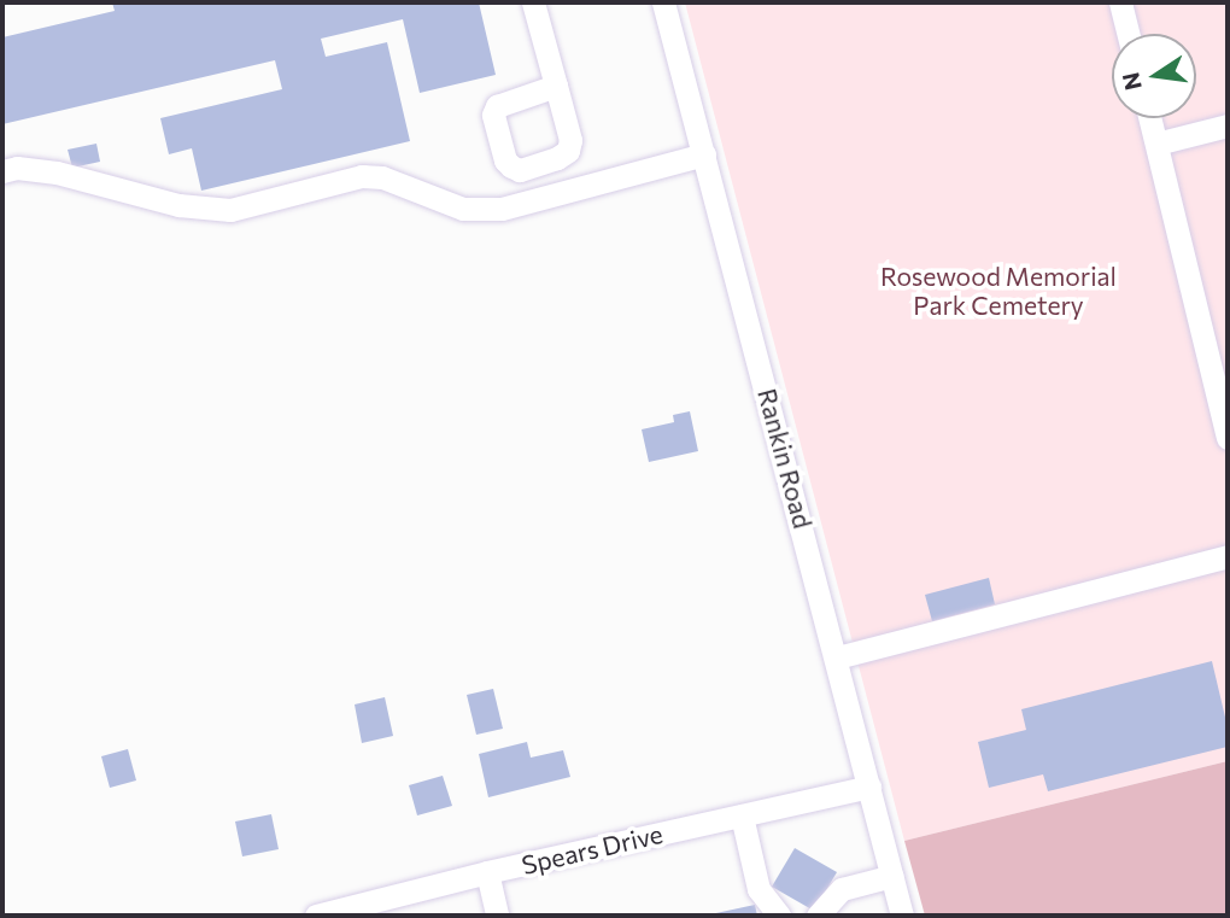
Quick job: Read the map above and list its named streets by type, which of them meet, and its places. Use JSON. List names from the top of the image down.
{
  "streets": {
    "street": ["Rankin Road", "Spears Drive"]
  },
  "crossings": [
    ["Rankin Road", "Spears Drive"]
  ],
  "parks": ["Rosewood Memorial Park Cemetery"],
  "north": "left"
}
